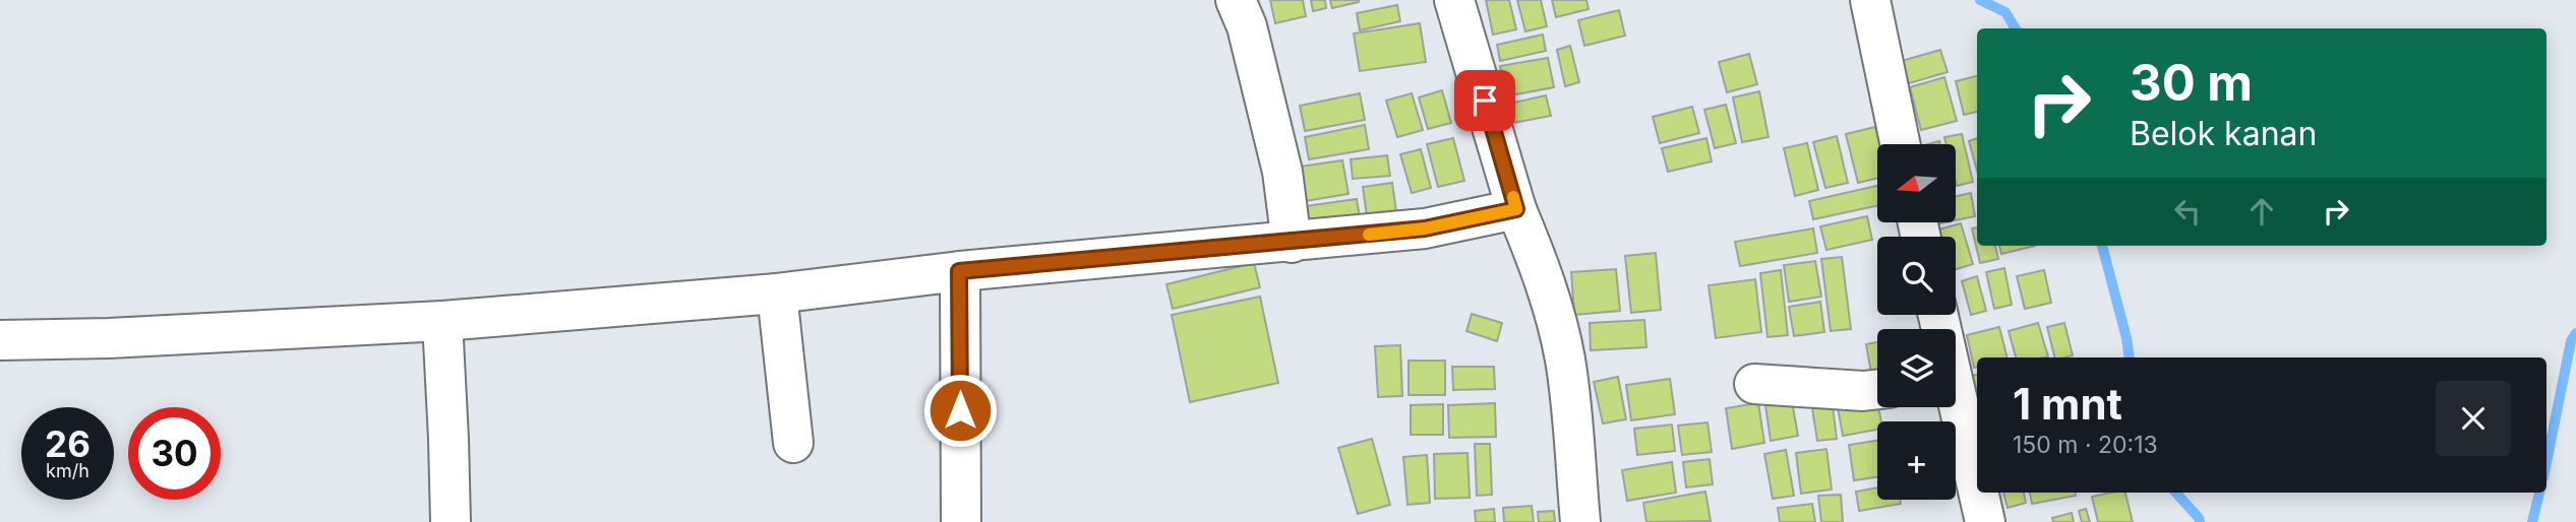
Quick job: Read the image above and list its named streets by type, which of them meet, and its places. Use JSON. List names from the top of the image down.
{
  "north": "left",
  "page": {
    "turn": ["30 m", "Belok kanan"],
    "map_buttons": "+",
    "heading": ["1 mnt", "150 m · 20:13"],
    "speed": "26 km/h",
    "limit": "30"
  }
}
